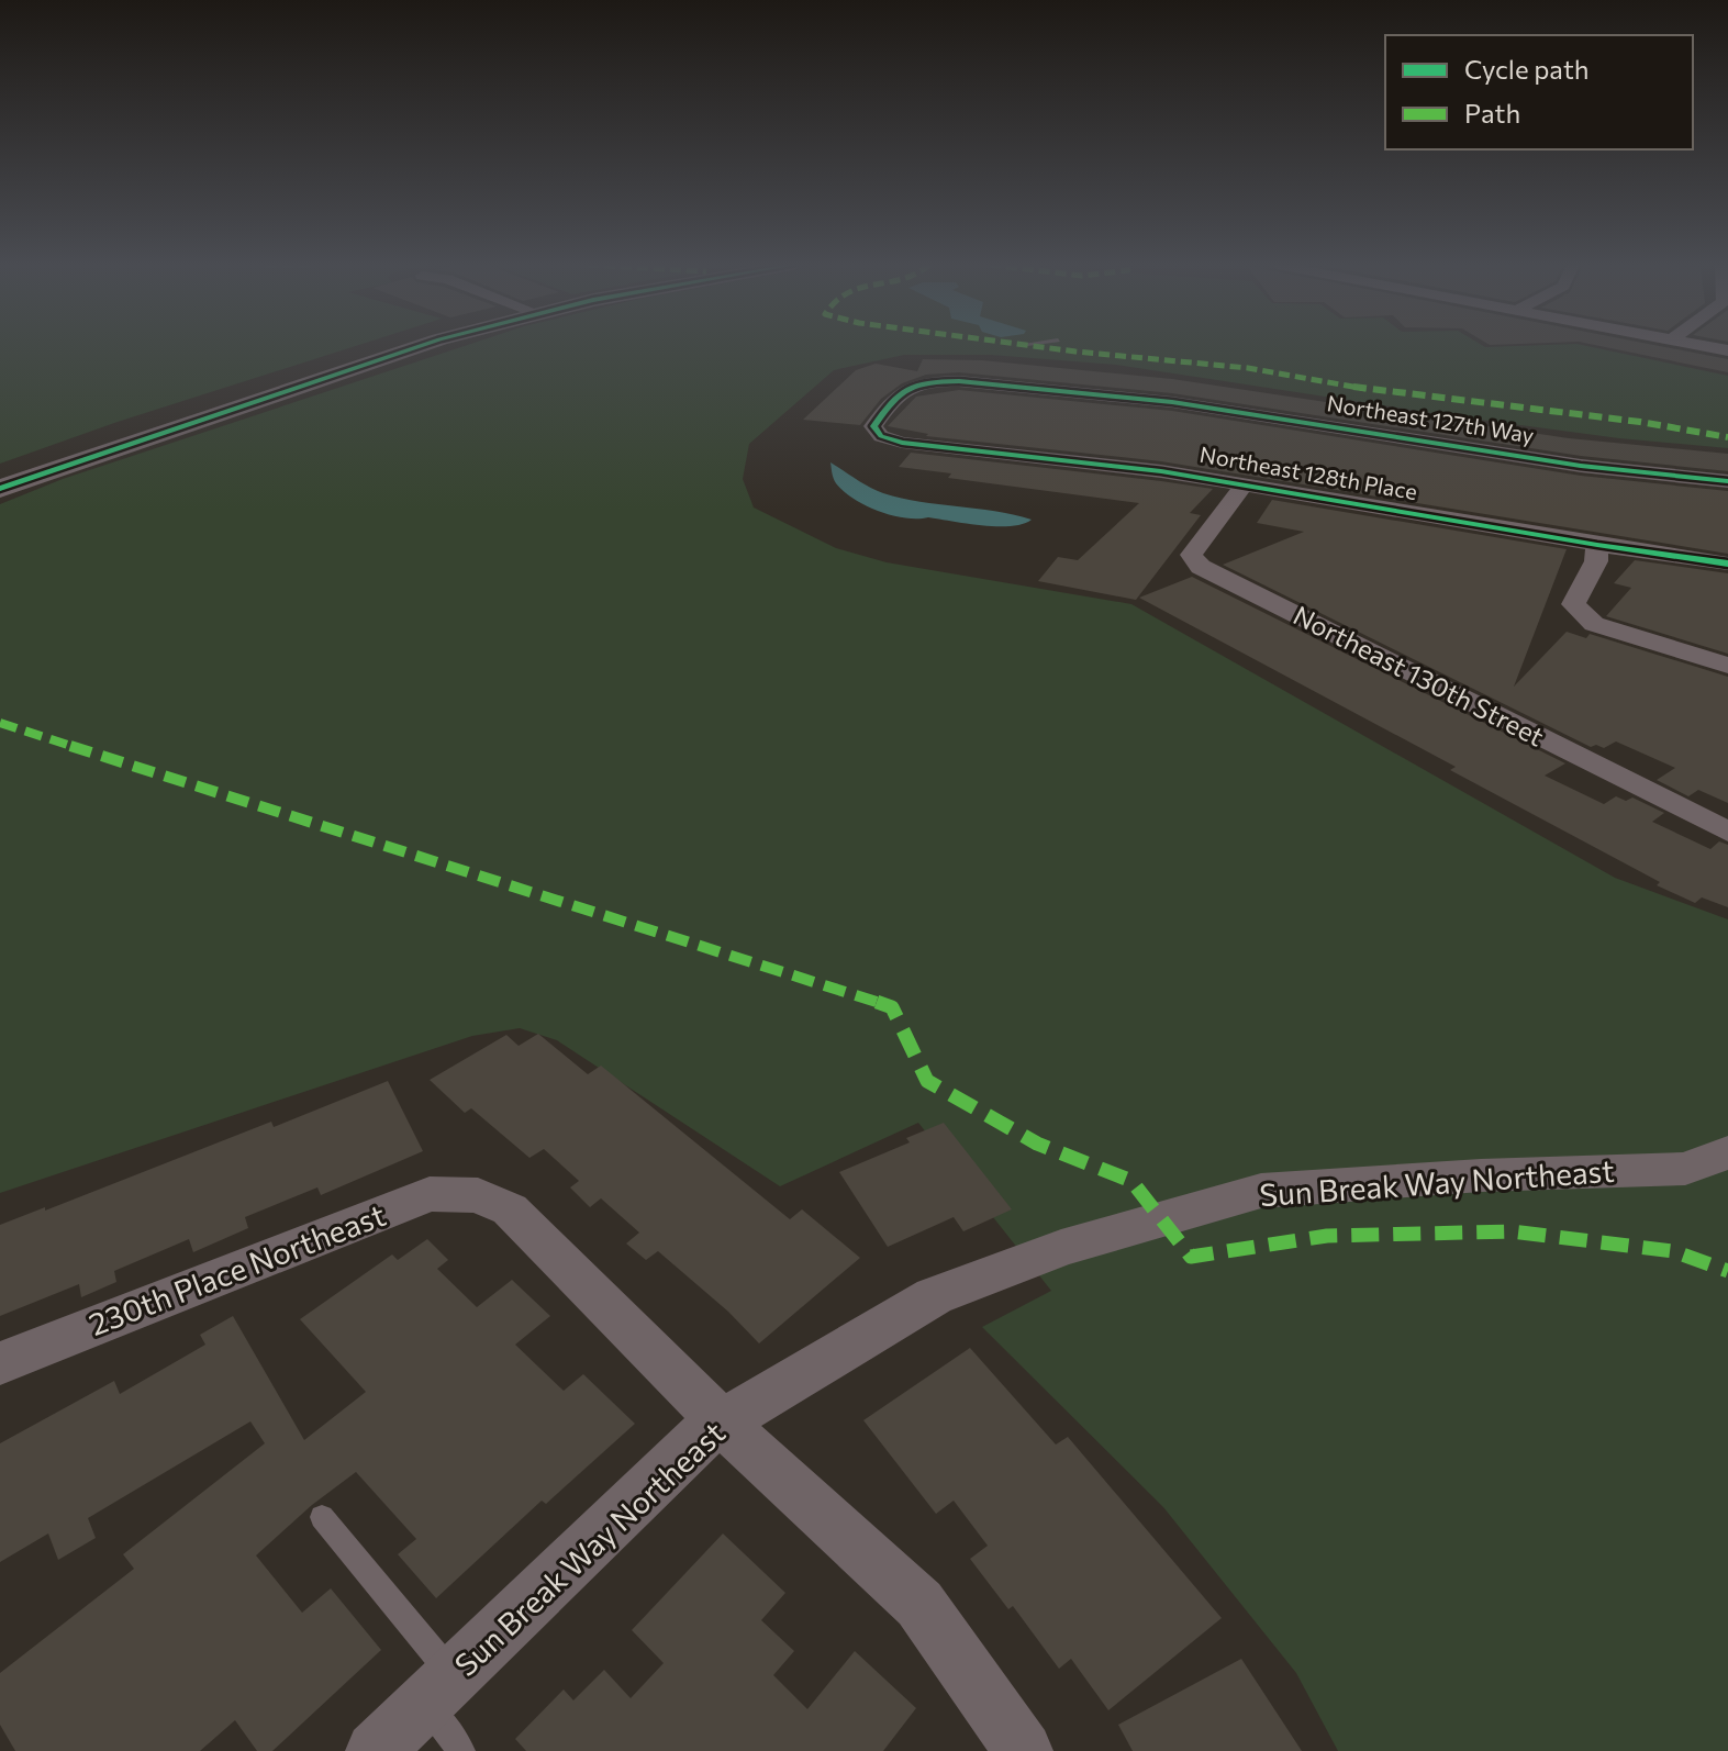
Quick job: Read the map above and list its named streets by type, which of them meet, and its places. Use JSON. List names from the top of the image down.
{
  "streets": {
    "street": [
      "Northeast 127th Way",
      "Northeast 128th Place",
      "Northeast 130th Street",
      "Sun Break Way Northeast",
      "230th Place Northeast"
    ]
  },
  "crossings": [
    ["Northeast 127th Way", "Northeast 128th Place"],
    ["Northeast 128th Place", "Northeast 130th Street"],
    ["Sun Break Way Northeast", "230th Place Northeast"]
  ],
  "legend": ["Cycle path", "Path"]
}
